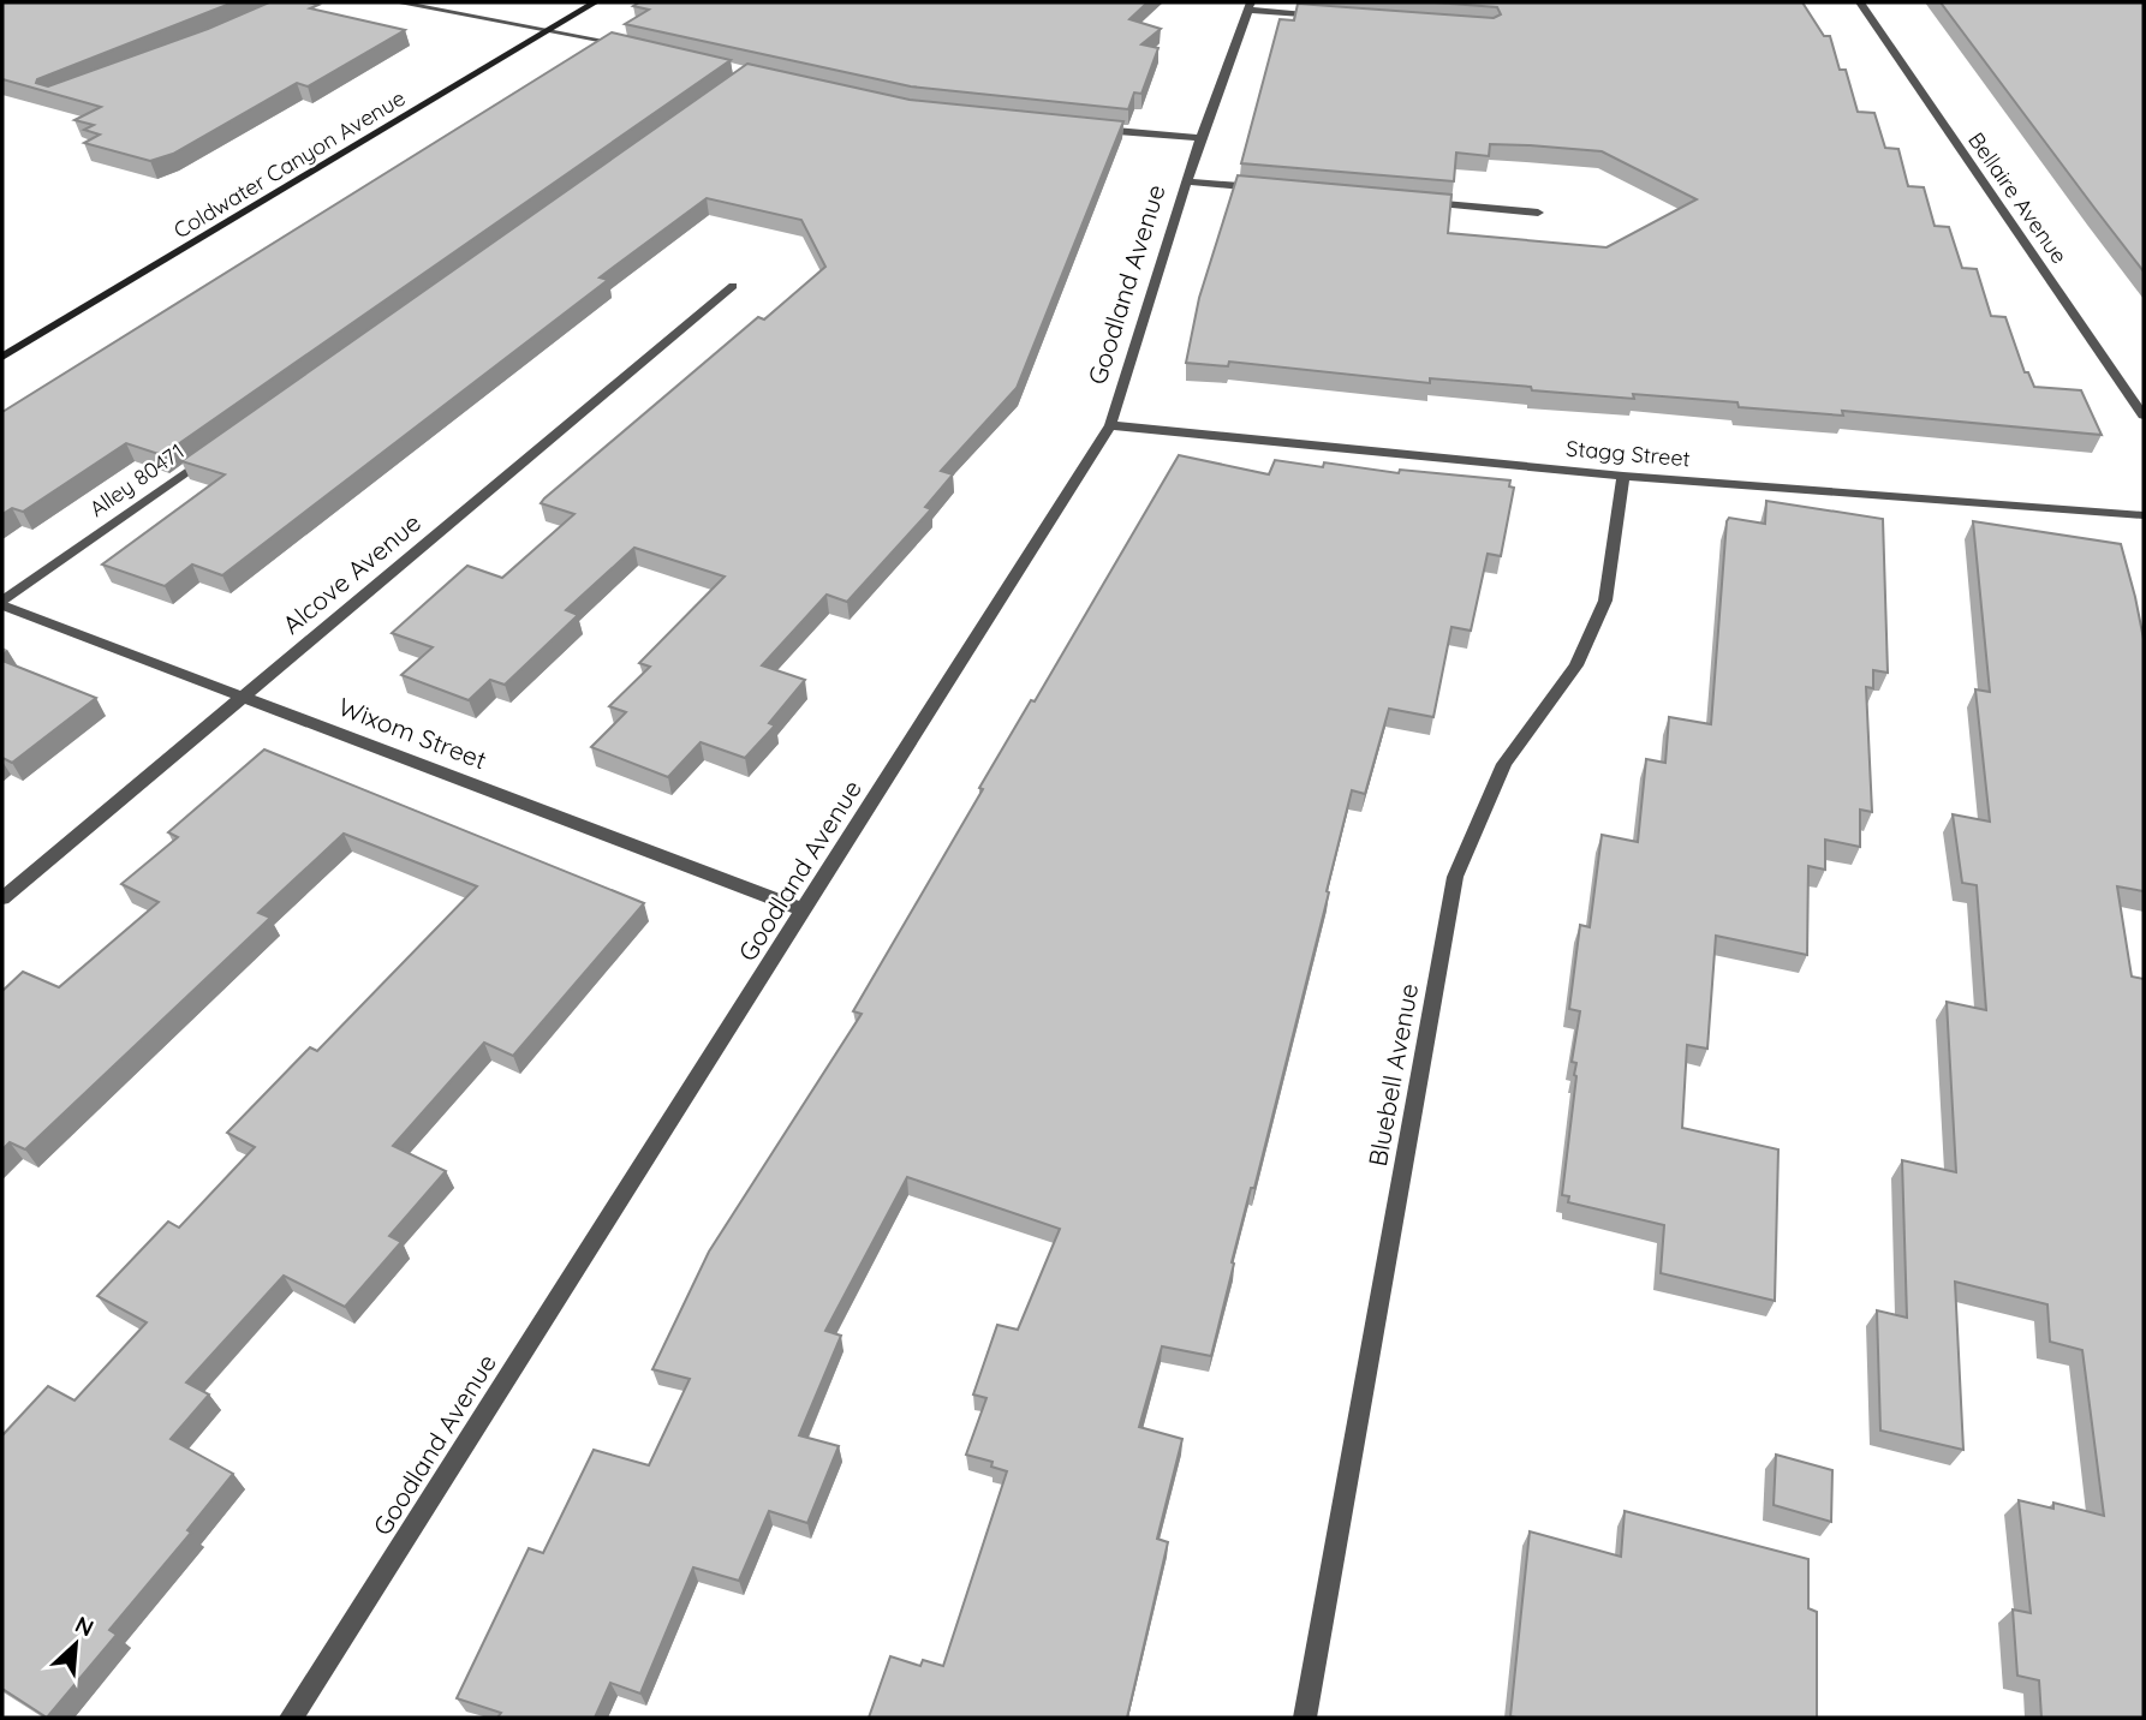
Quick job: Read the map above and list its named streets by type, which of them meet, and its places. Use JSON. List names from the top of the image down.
{
  "streets": {
    "main road": ["Coldwater Canyon Avenue"],
    "street": [
      "Bellaire Avenue",
      "Goodland Avenue",
      "Stagg Street",
      "Alley 80471",
      "Alcove Avenue",
      "Wixom Street",
      "Bluebell Avenue"
    ]
  },
  "crossings": [
    ["Goodland Avenue", "Stagg Street"],
    ["Goodland Avenue", "Wixom Street"],
    ["Stagg Street", "Bluebell Avenue"],
    ["Alley 80471", "Wixom Street"],
    ["Alcove Avenue", "Wixom Street"]
  ],
  "north": "top right"
}
